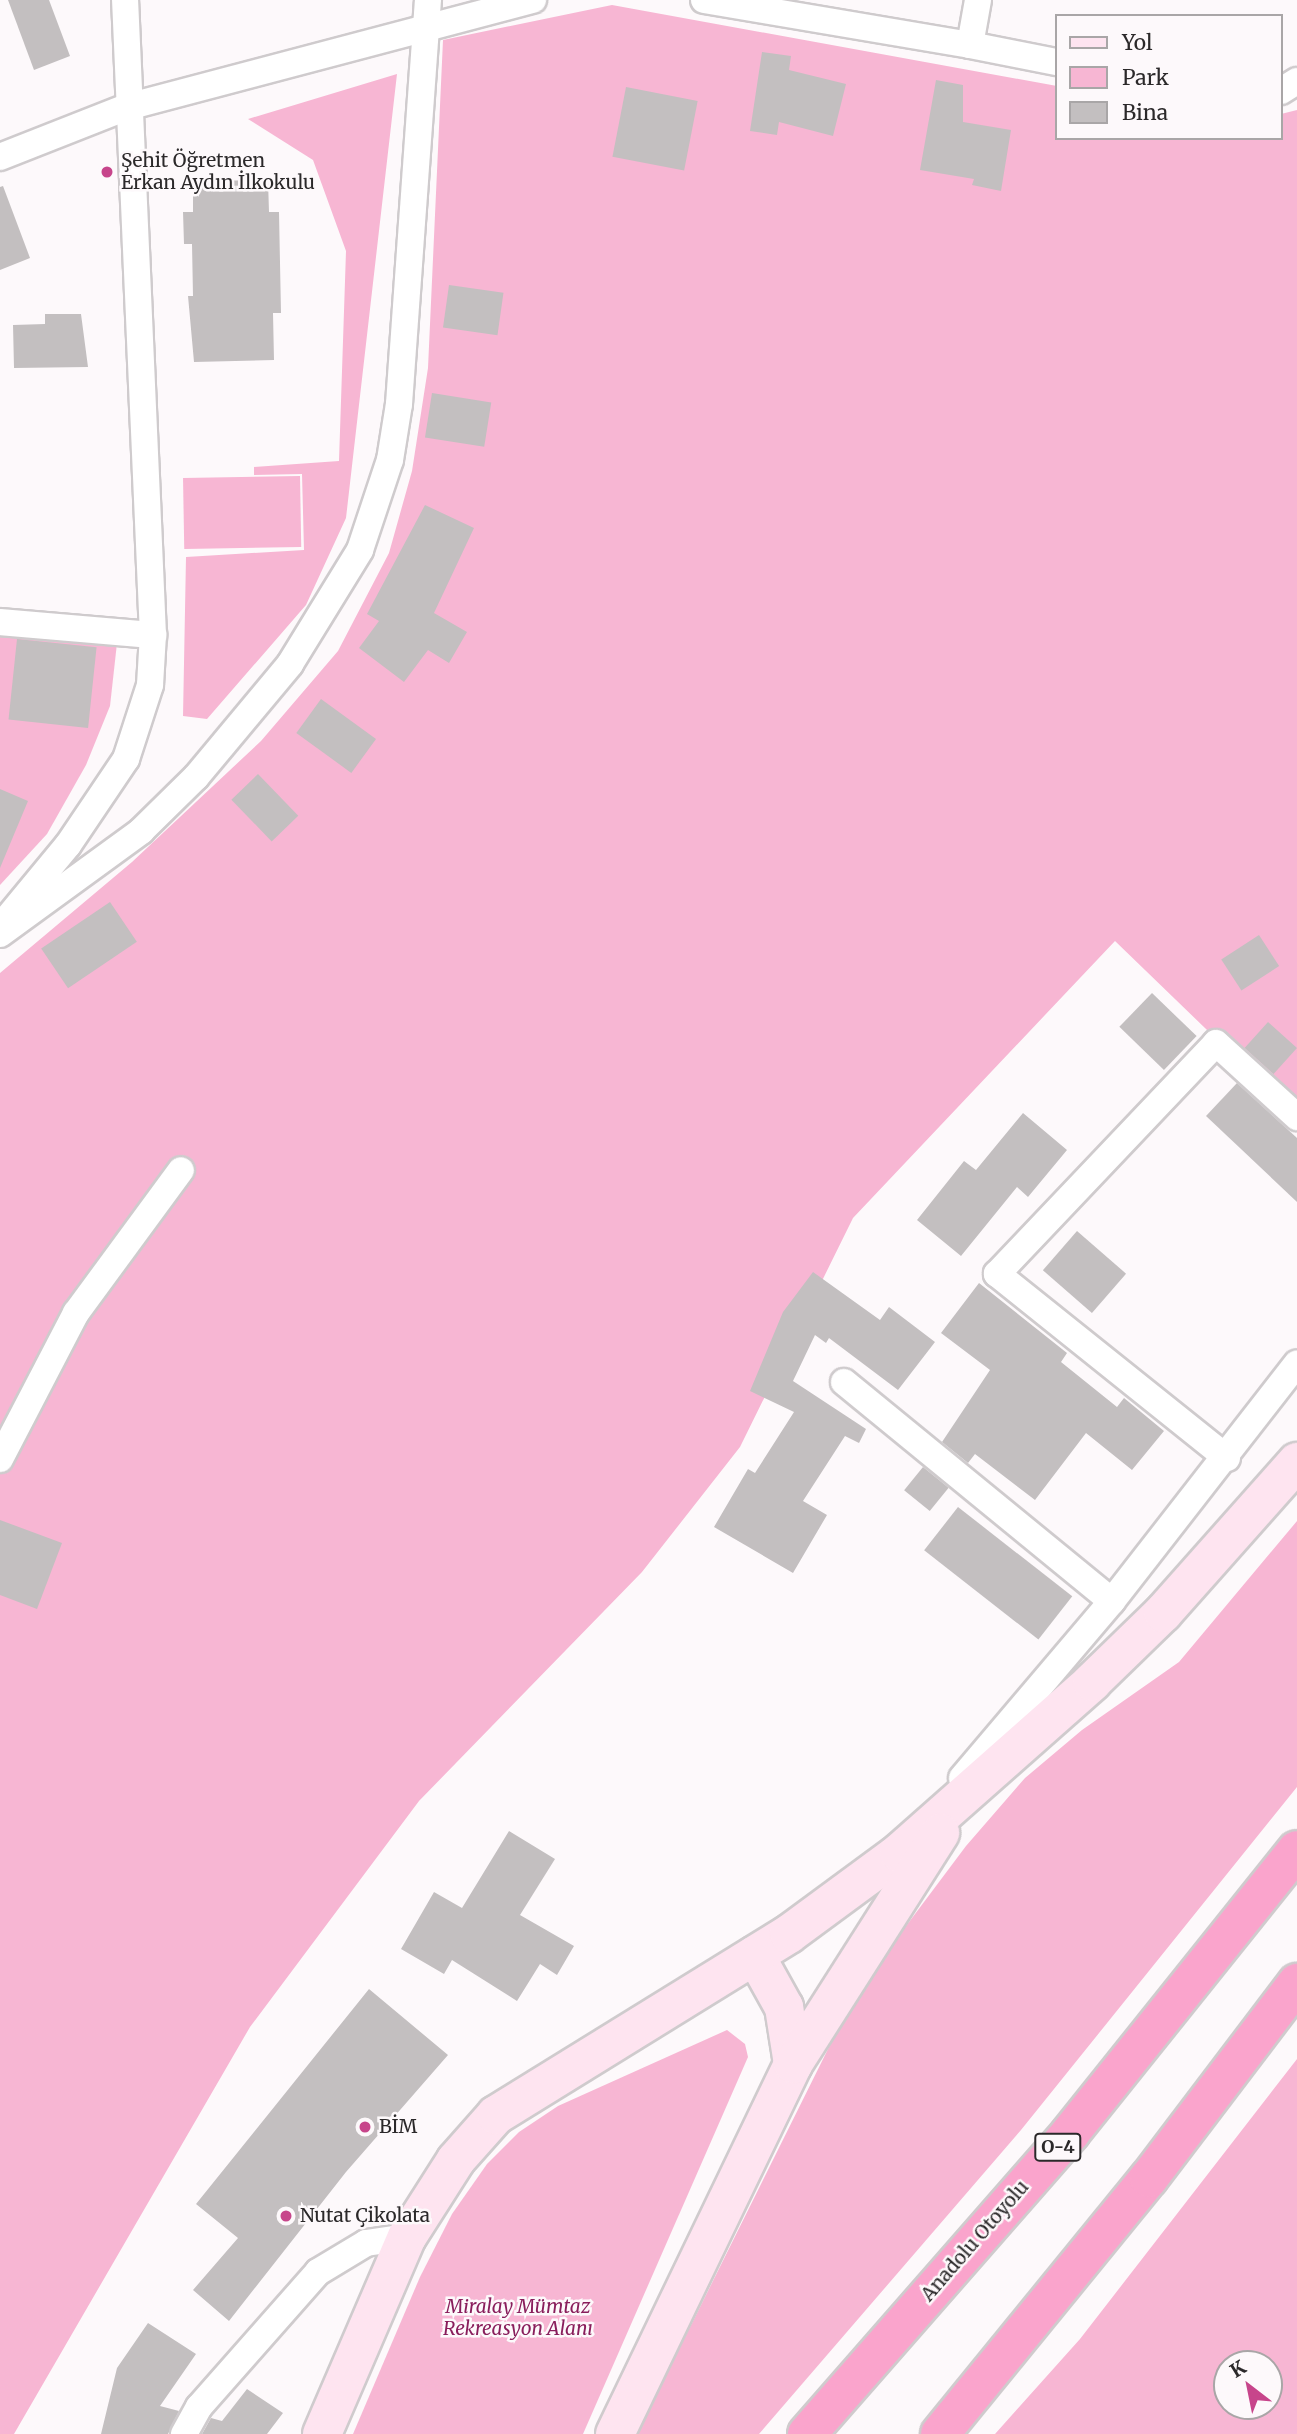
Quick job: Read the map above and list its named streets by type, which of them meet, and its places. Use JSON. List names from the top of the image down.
{
  "streets": {
    "highway": ["O-4", "Anadolu Otoyolu"]
  },
  "parks": ["Miralay Mümtaz Rekreasyon Alanı"],
  "places": ["Şehit Öğretmen Erkan Aydın İlkokulu", "BİM", "Nutat Çikolata"],
  "legend": ["Yol", "Park", "Bina"],
  "north": "top left"
}
